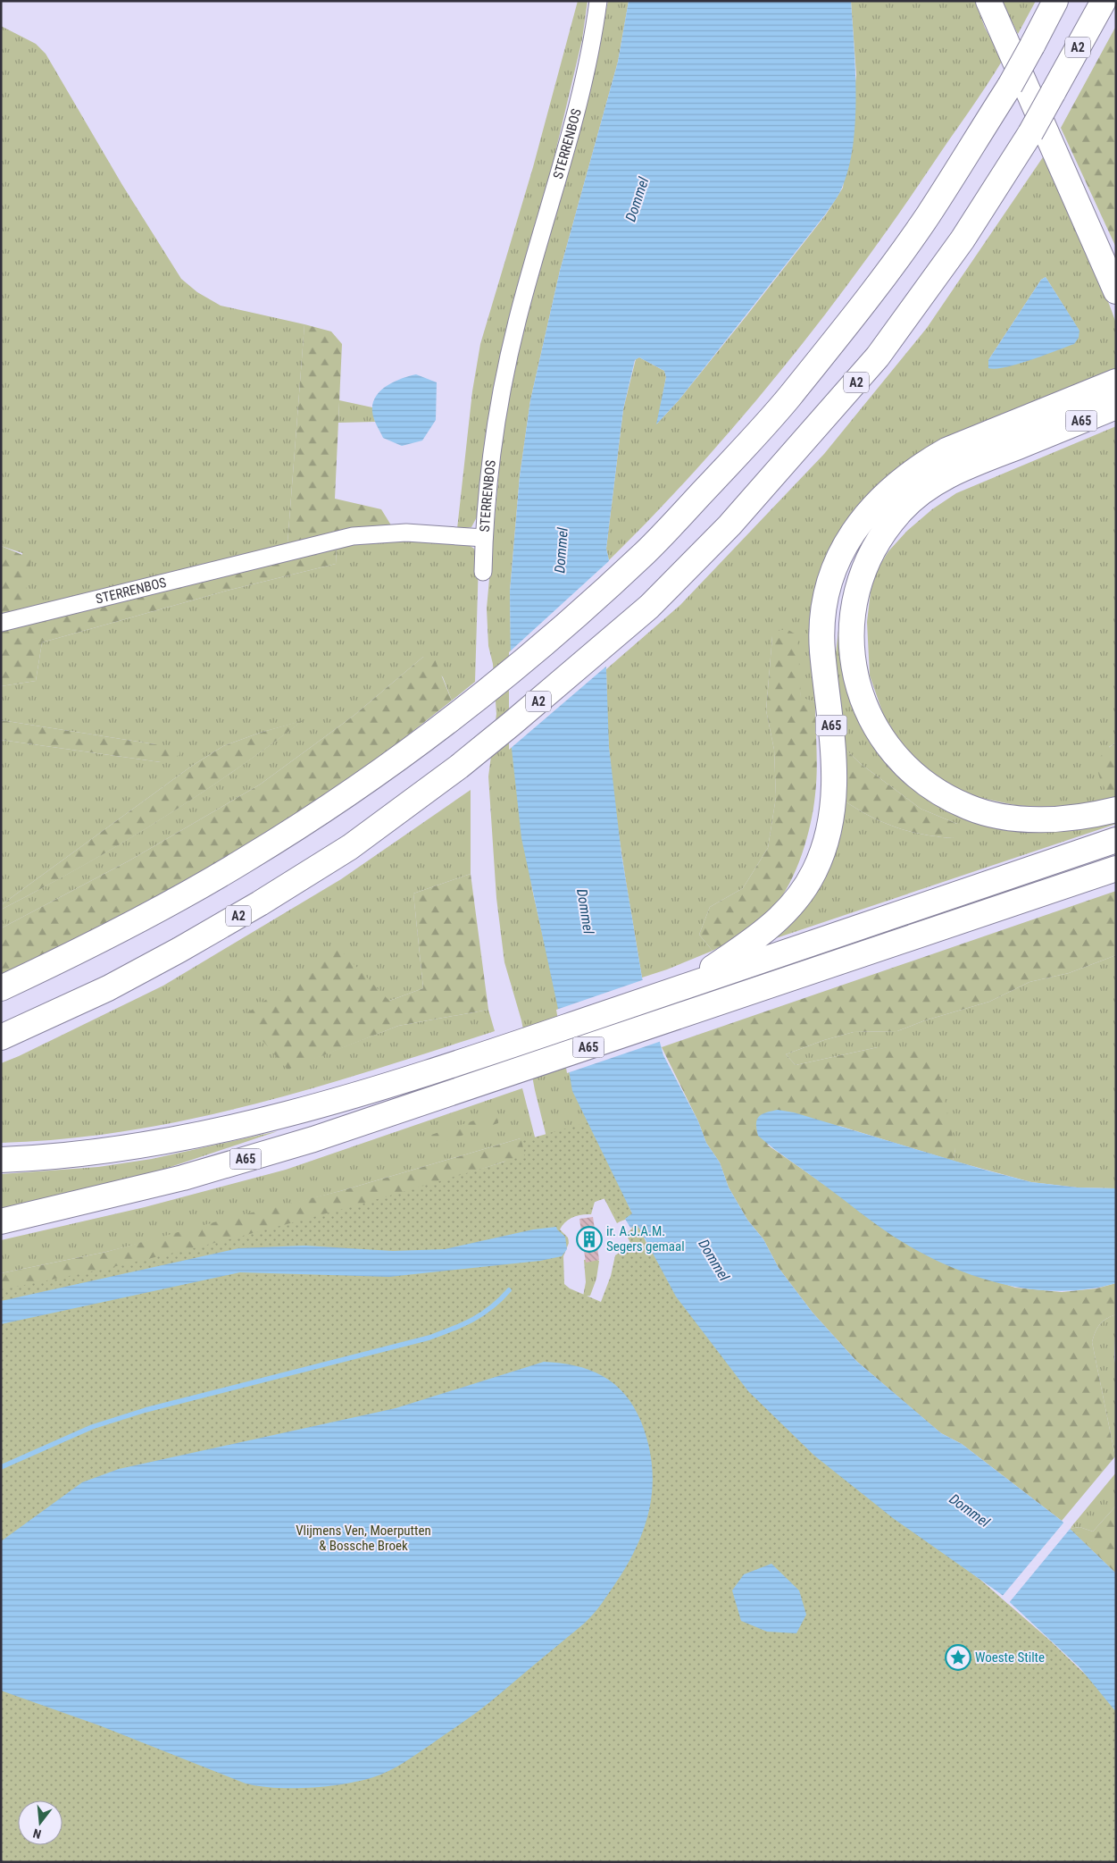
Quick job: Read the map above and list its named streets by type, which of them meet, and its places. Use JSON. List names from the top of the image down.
{
  "streets": {
    "highway": ["A2", "A65"],
    "street": ["STERRENBOS"]
  },
  "water": ["Dommel"],
  "parks": ["Vlijmens Ven, Moerputten & Bossche Broek"],
  "places": {
    "building": ["ir. A.J.A.M. Segers gemaal"],
    "place": ["Woeste Stilte"]
  },
  "north": "bottom"
}
